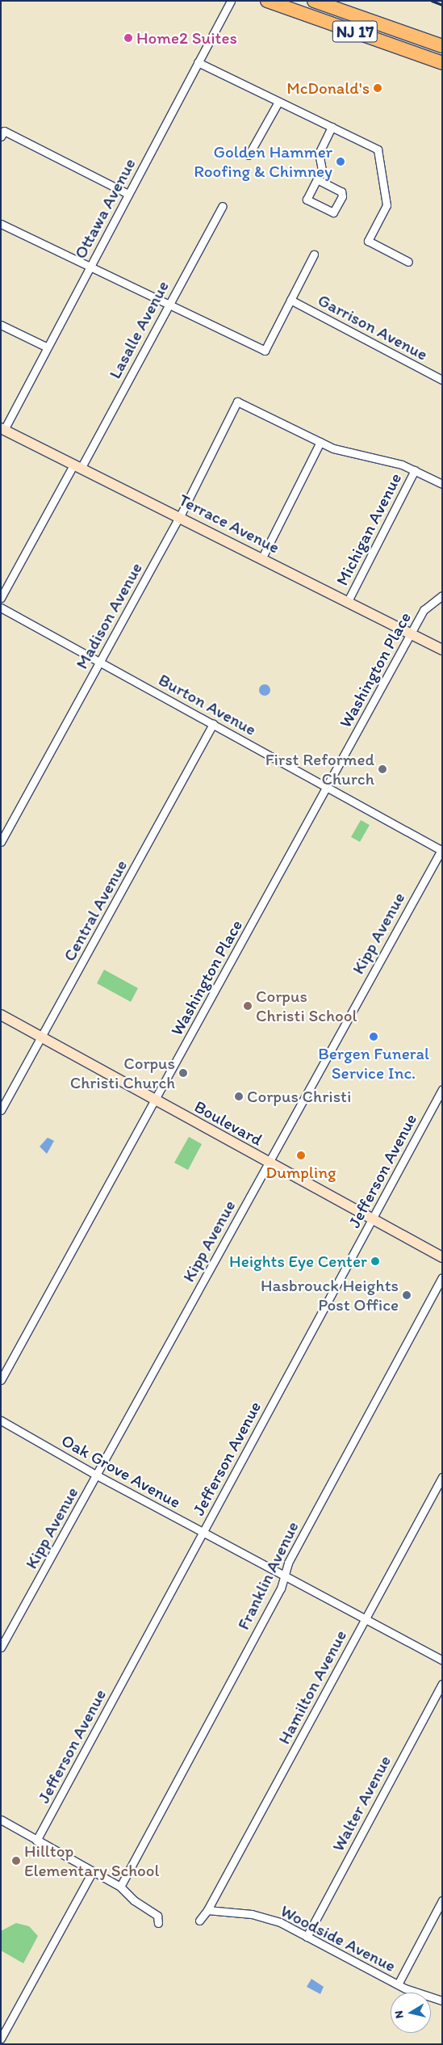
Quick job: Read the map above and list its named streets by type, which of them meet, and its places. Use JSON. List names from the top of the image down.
{
  "streets": {
    "highway": ["NJ 17"],
    "street": [
      "Ottawa Avenue",
      "Garrison Avenue",
      "Lasalle Avenue",
      "Terrace Avenue",
      "Michigan Avenue",
      "Madison Avenue",
      "Washington Place",
      "Burton Avenue",
      "Central Avenue",
      "Kipp Avenue",
      "Boulevard",
      "Jefferson Avenue",
      "Oak Grove Avenue",
      "Franklin Avenue",
      "Hamilton Avenue",
      "Walter Avenue",
      "Woodside Avenue"
    ]
  },
  "crossings": [
    ["Ottawa Avenue", "Terrace Avenue"],
    ["Lasalle Avenue", "Terrace Avenue"],
    ["Terrace Avenue", "Michigan Avenue"],
    ["Terrace Avenue", "Madison Avenue"],
    ["Terrace Avenue", "Washington Place"],
    ["Madison Avenue", "Burton Avenue"],
    ["Washington Place", "Burton Avenue"],
    ["Washington Place", "Boulevard"],
    ["Burton Avenue", "Central Avenue"],
    ["Burton Avenue", "Kipp Avenue"],
    ["Central Avenue", "Boulevard"],
    ["Kipp Avenue", "Boulevard"],
    ["Kipp Avenue", "Oak Grove Avenue"],
    ["Boulevard", "Jefferson Avenue"],
    ["Jefferson Avenue", "Oak Grove Avenue"],
    ["Oak Grove Avenue", "Franklin Avenue"],
    ["Oak Grove Avenue", "Hamilton Avenue"],
    ["Hamilton Avenue", "Woodside Avenue"],
    ["Walter Avenue", "Woodside Avenue"]
  ],
  "places": [
    "Home2 Suites",
    "McDonald's",
    "Golden Hammer Roofing & Chimney",
    "First Reformed Church",
    "Corpus Christi School",
    "Bergen Funeral Service Inc.",
    "Corpus Christi Church",
    "Corpus Christi",
    "Dumpling",
    "Heights Eye Center",
    "Hasbrouck Heights Post Office",
    "Hilltop Elementary School"
  ],
  "north": "left"
}
